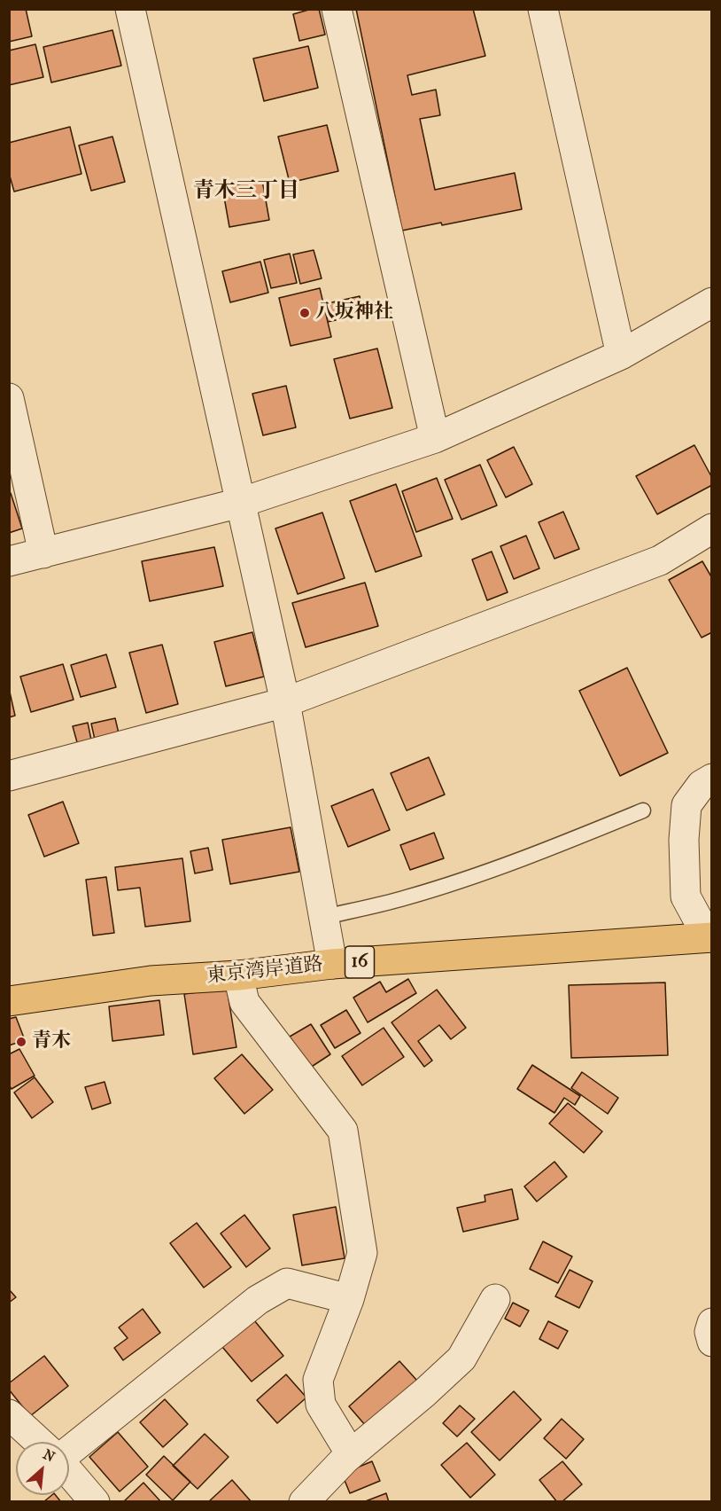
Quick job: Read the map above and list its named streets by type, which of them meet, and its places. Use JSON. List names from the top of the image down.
{
  "streets": {
    "highway": ["16", "東京湾岸道路"]
  },
  "districts": ["青木三丁目"],
  "places": ["八坂神社", "青木"],
  "north": "top right"
}
